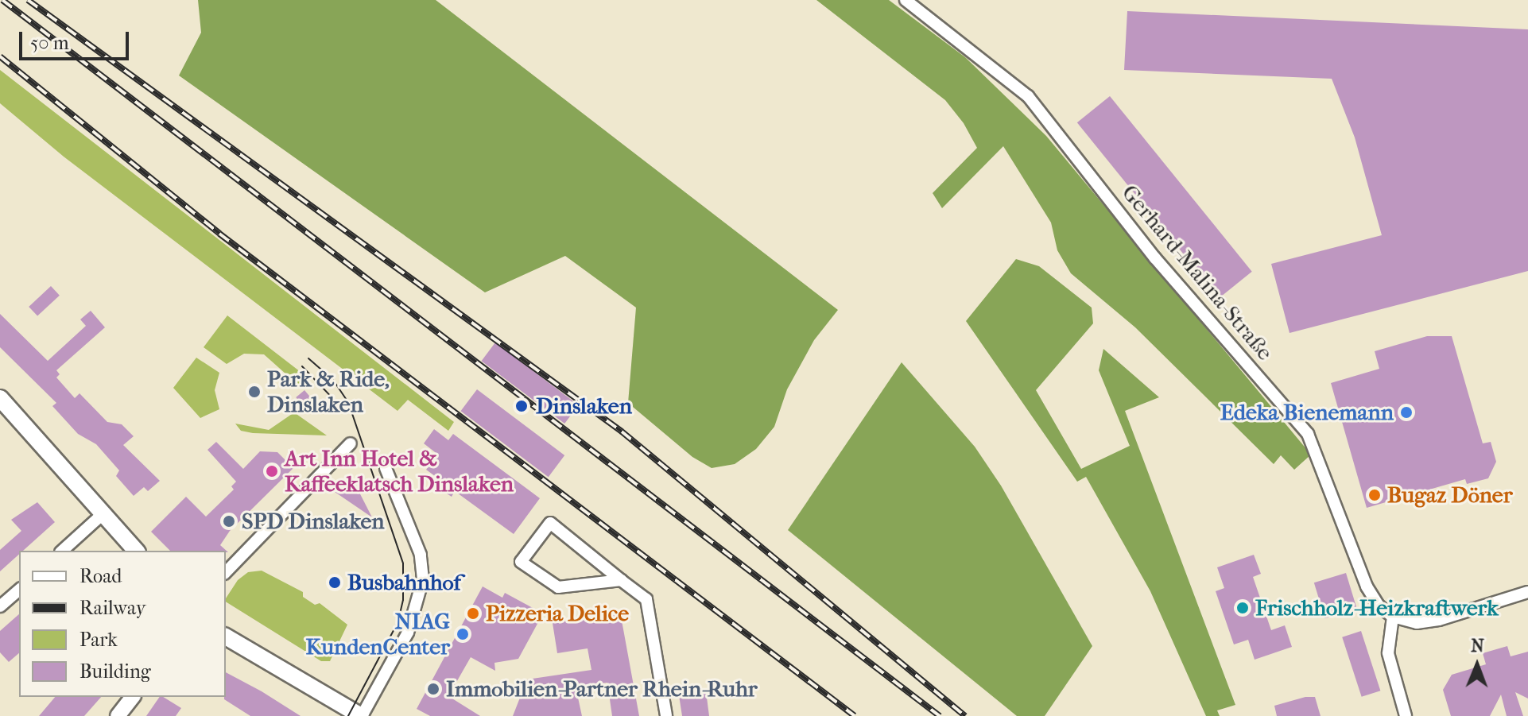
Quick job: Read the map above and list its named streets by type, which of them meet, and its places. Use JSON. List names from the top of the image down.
{
  "streets": {
    "street": ["Gerhard-Malina-Straße"]
  },
  "places": [
    "Park & Ride, Dinslaken",
    "Dinslaken",
    "Edeka Bienemann",
    "Art Inn Hotel & Kaffeeklatsch Dinslaken",
    "Bugaz Döner",
    "SPD Dinslaken",
    "Busbahnhof",
    "Frischholz-Heizkraftwerk",
    "Pizzeria Delice",
    "NIAG KundenCenter",
    "Immobilien-Partner Rhein-Ruhr"
  ],
  "legend": [
    "Road",
    "Railway",
    "Park",
    "Building"
  ],
  "scale_bar": "50 m",
  "north": "top"
}
